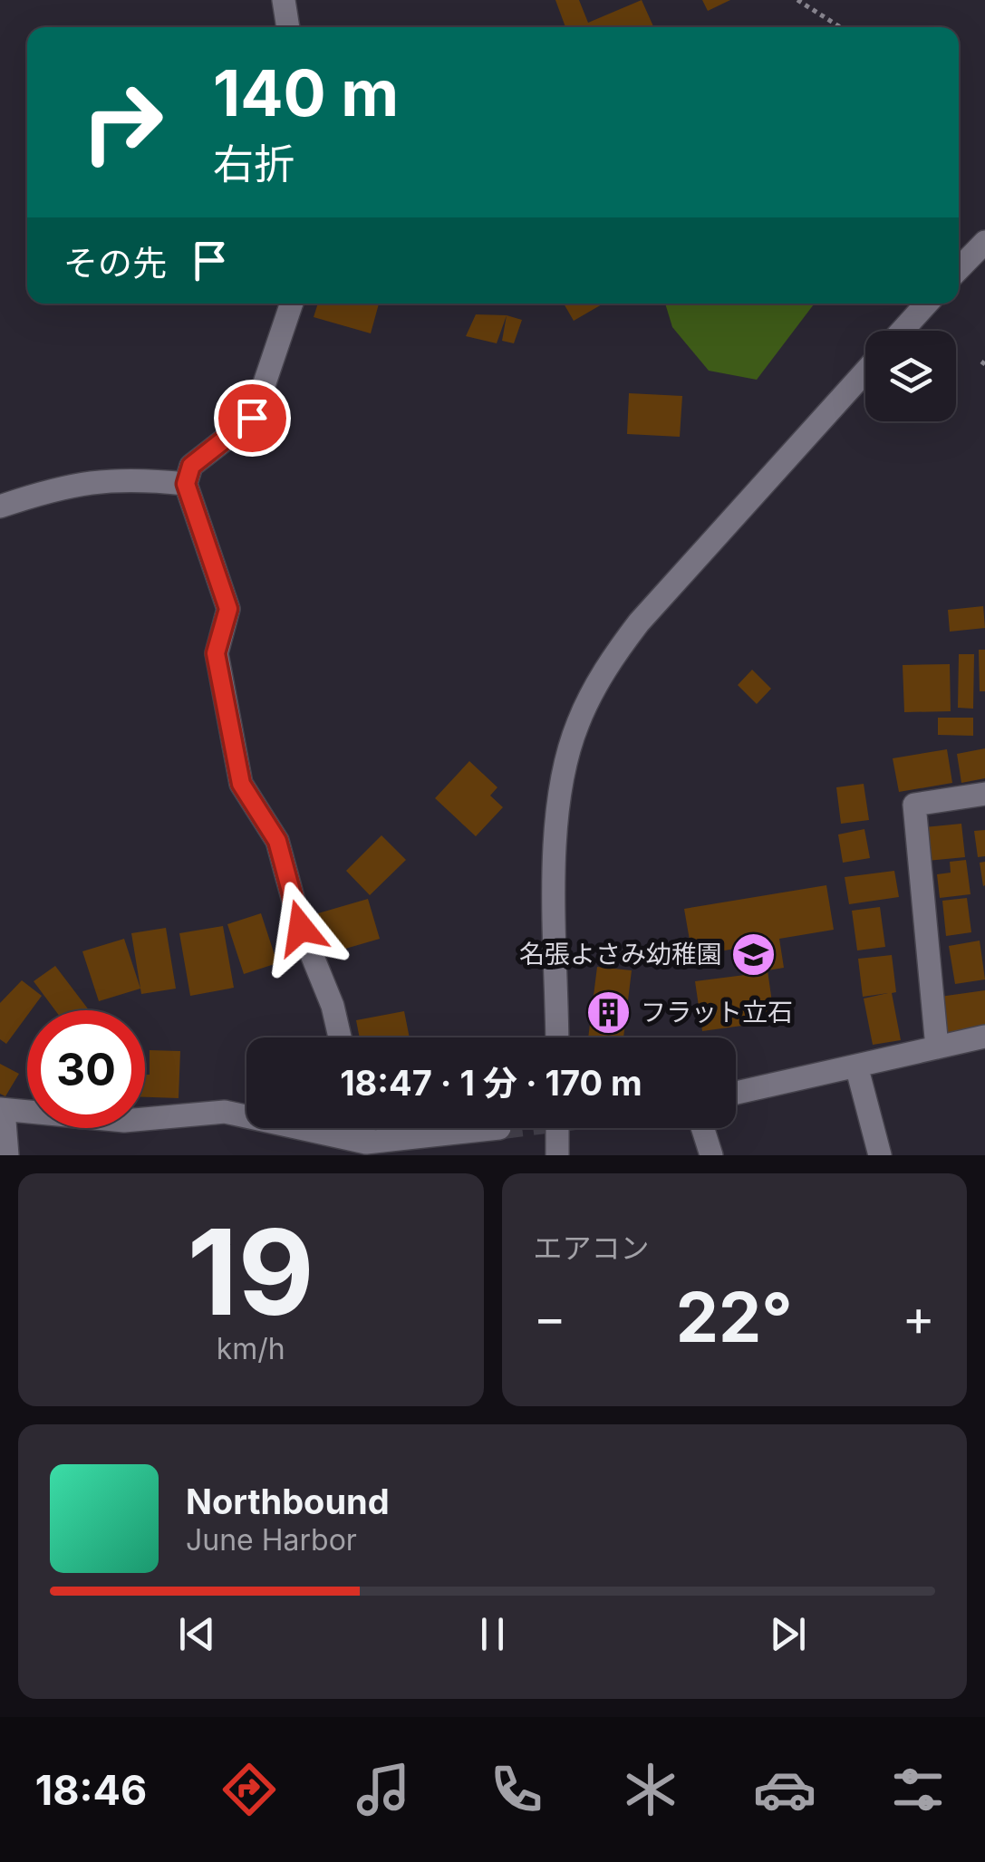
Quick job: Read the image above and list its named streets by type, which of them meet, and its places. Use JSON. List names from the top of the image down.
{
  "places": {
    "school or university": ["名張よさみ幼稚園"],
    "building": ["フラット立石"]
  },
  "page": {
    "turn": ["140 m", "右折"],
    "then": "その先",
    "limit": "30",
    "trip": "18:47 · 1 分 · 170 m",
    "tile": [
      ["19", "km/h"],
      "エアコン"
    ],
    "heat": ["−", "22°", "+"],
    "song": ["Northbound", "June Harbor"],
    "tabs": "18:46"
  }
}
